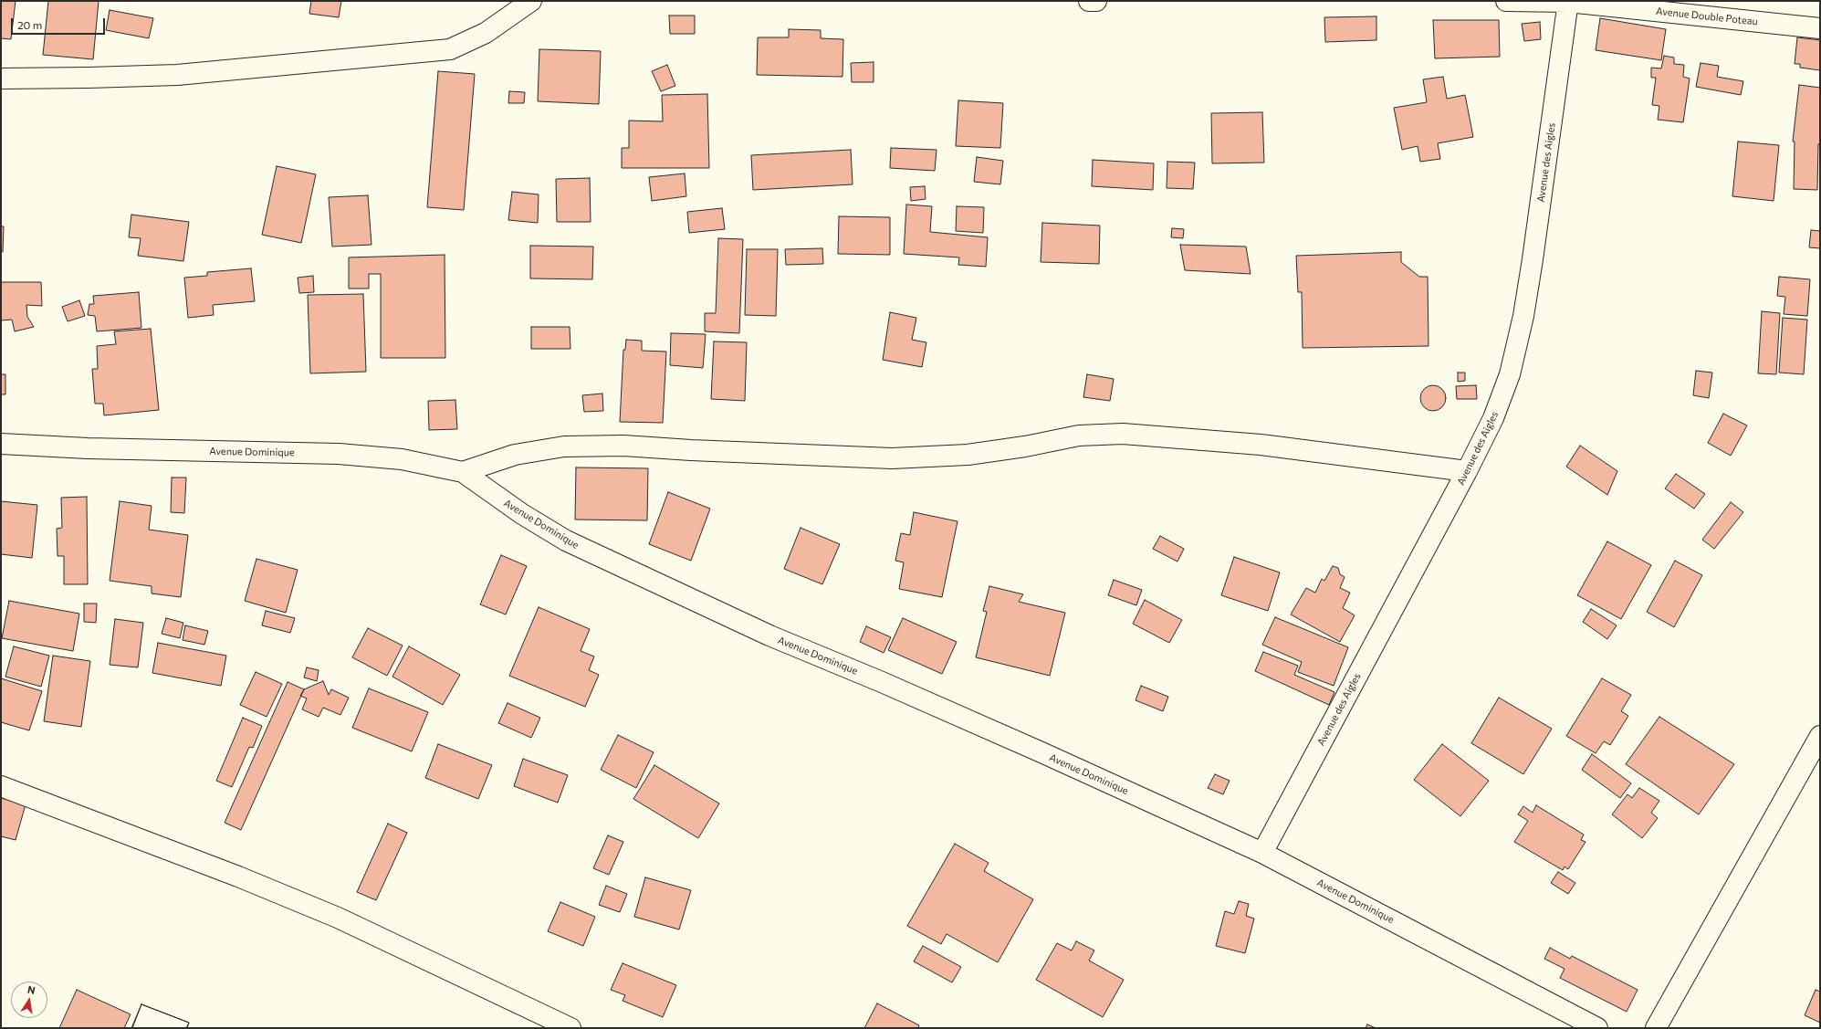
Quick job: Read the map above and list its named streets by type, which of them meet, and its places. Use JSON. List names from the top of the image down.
{
  "streets": {
    "street": ["Avenue Double Poteau", "Avenue des Aigles", "Avenue Dominique"]
  },
  "crossings": [
    ["Avenue Double Poteau", "Avenue des Aigles"],
    ["Avenue des Aigles", "Avenue Dominique"]
  ],
  "scale_bar": "20 m",
  "north": "top"
}
